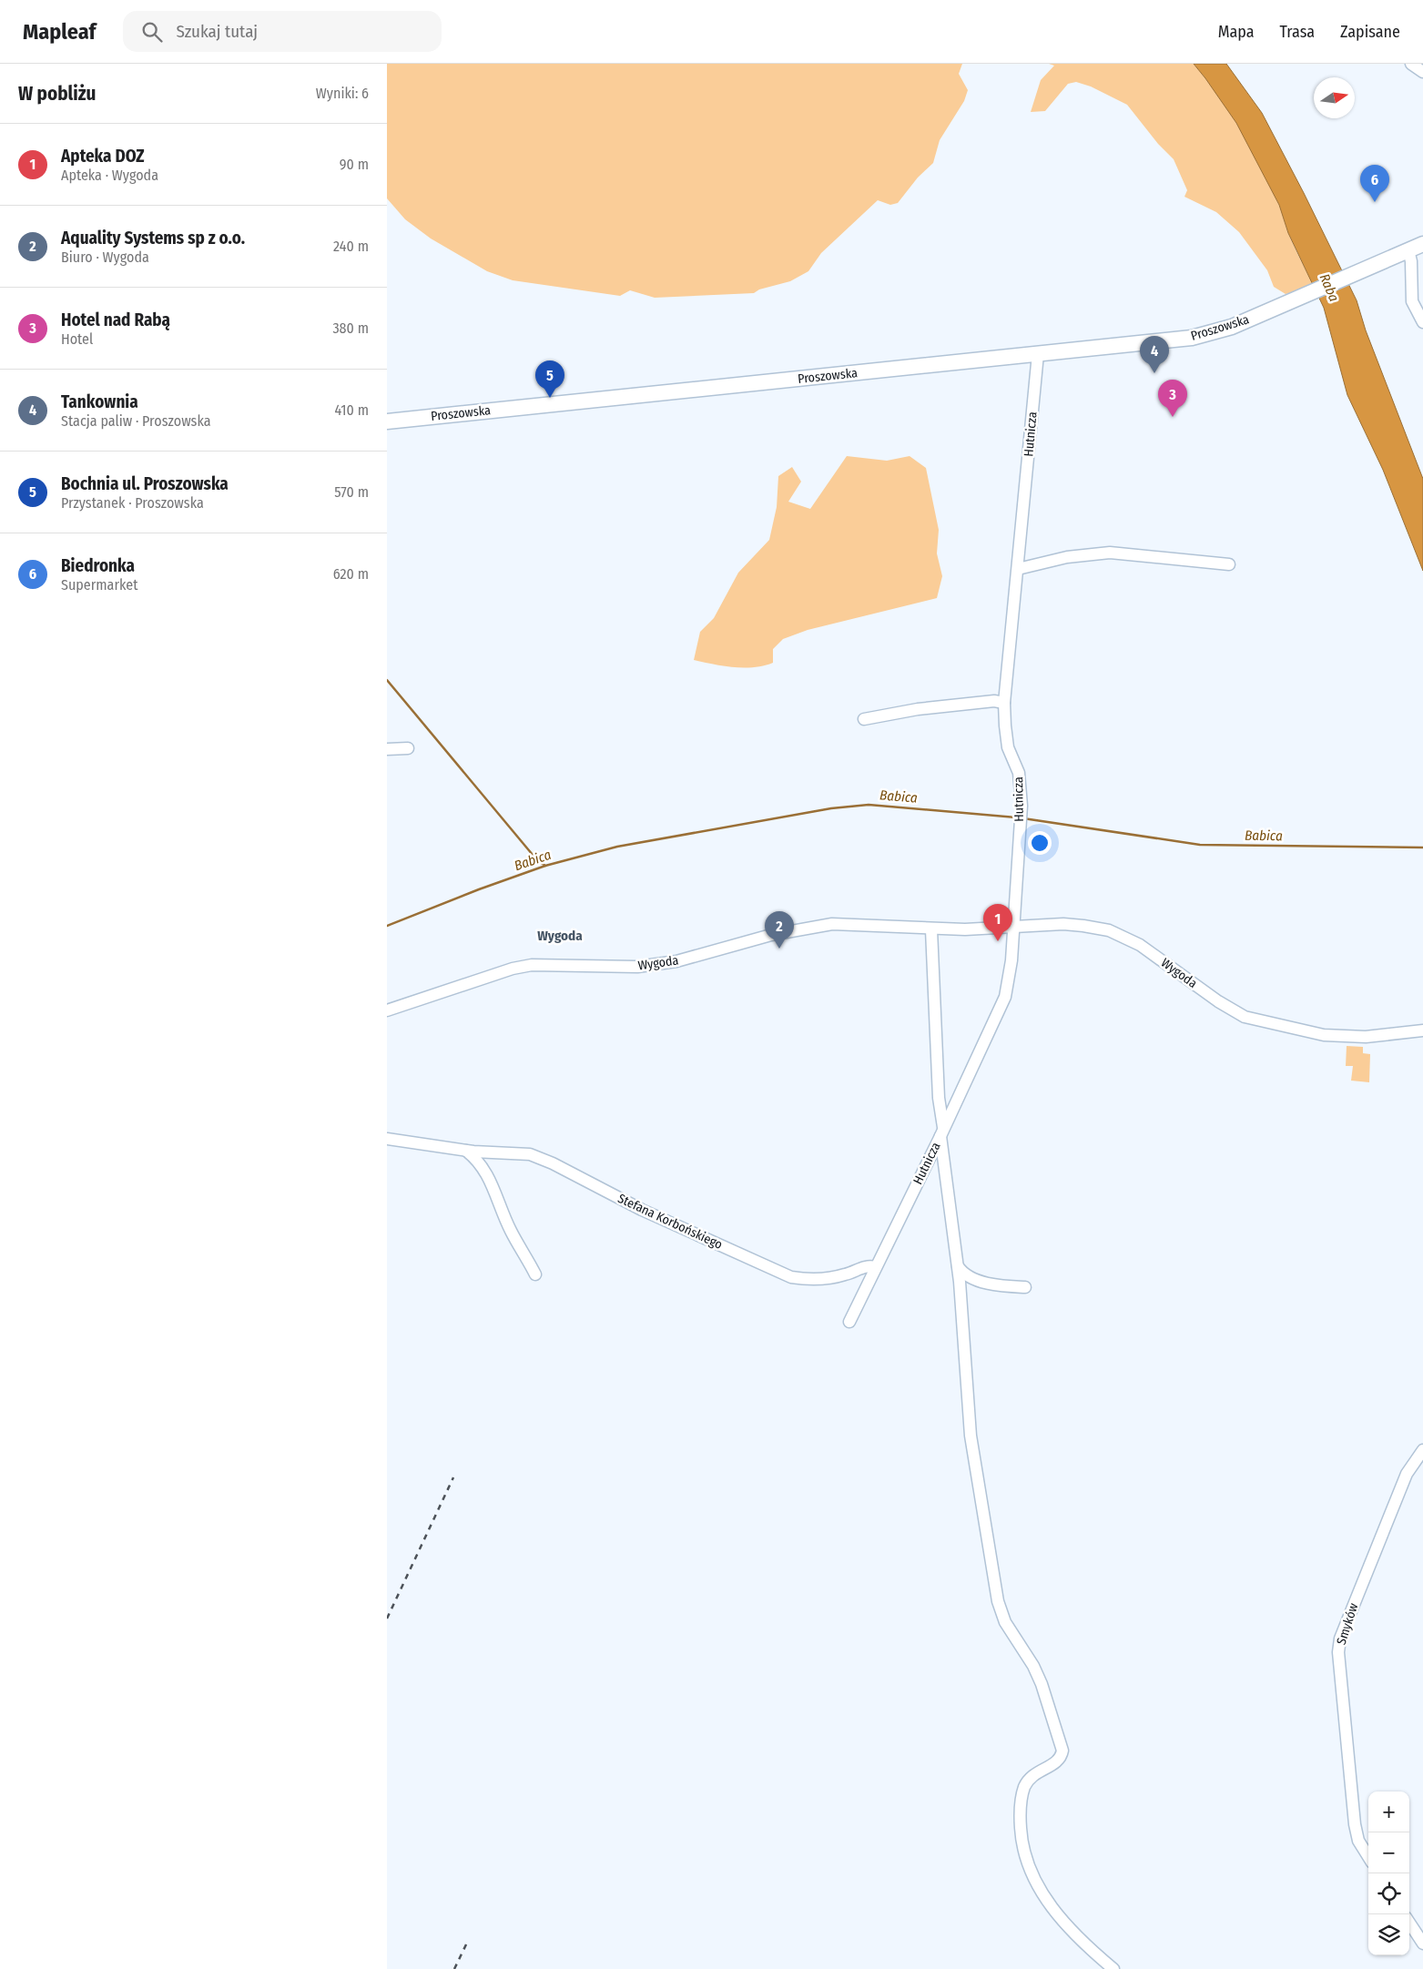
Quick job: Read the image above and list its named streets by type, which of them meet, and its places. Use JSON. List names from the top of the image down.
{
  "streets": {
    "main road": ["Proszowska"],
    "street": [
      "Hutnicza",
      "Wygoda",
      "Stefana Korbońskiego",
      "Smyków"
    ]
  },
  "crossings": [
    ["Proszowska", "Hutnicza"],
    ["Hutnicza", "Wygoda"],
    ["Hutnicza", "Stefana Korbońskiego"]
  ],
  "districts": ["Wygoda"],
  "water": ["Raba", "Babica"],
  "north": "right",
  "page": {
    "header": "Mapleaf",
    "search": "Szukaj tutaj",
    "nav": ["Mapa", "Trasa", "Zapisane"],
    "heading": ["W pobliżu", "Wyniki: 6"],
    "list": [
      {
        "mark": "1",
        "name": "Apteka DOZ",
        "note": "Apteka · Wygoda",
        "value": "90 m"
      },
      {
        "mark": "2",
        "name": "Aquality Systems sp z o.o.",
        "note": "Biuro · Wygoda",
        "value": "240 m"
      },
      {
        "mark": "3",
        "name": "Hotel nad Rabą",
        "note": "Hotel",
        "value": "380 m"
      },
      {
        "mark": "4",
        "name": "Tankownia",
        "note": "Stacja paliw · Proszowska",
        "value": "410 m"
      },
      {
        "mark": "5",
        "name": "Bochnia ul. Proszowska",
        "note": "Przystanek · Proszowska",
        "value": "570 m"
      },
      {
        "mark": "6",
        "name": "Biedronka",
        "note": "Supermarket",
        "value": "620 m"
      }
    ],
    "pins": [
      "6",
      "4",
      "5",
      "3",
      "1",
      "2"
    ],
    "map_buttons": ["+", "−"]
  }
}
